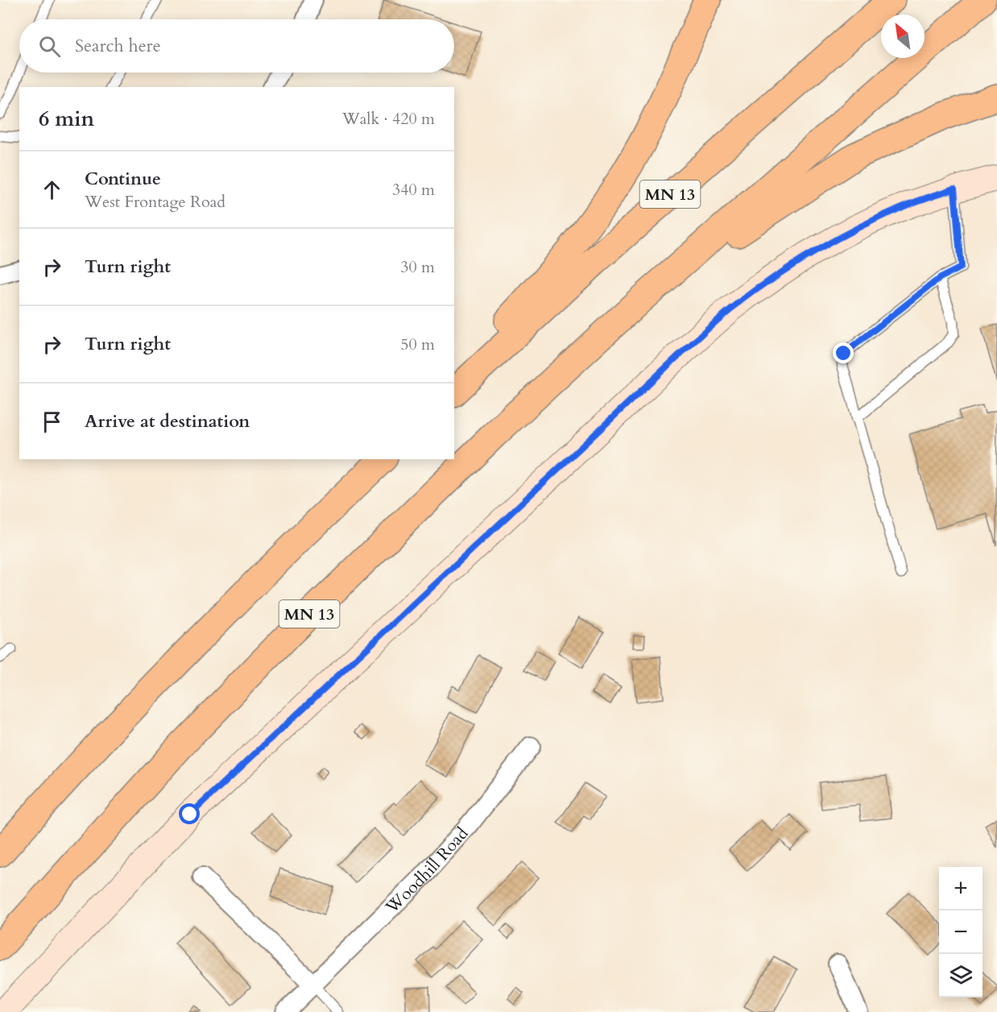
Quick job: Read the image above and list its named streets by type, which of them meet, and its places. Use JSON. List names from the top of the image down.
{
  "streets": {
    "highway": ["MN 13"],
    "street": ["Woodhill Road"]
  },
  "north": "top left",
  "page": {
    "search": "Search here",
    "heading": ["6 min", "Walk · 420 m"],
    "list": [
      ["Continue", "West Frontage Road", "340 m"],
      ["Turn right", "30 m"],
      ["Turn right", "50 m"],
      "Arrive at destination"
    ],
    "map_buttons": ["+", "−"]
  }
}
